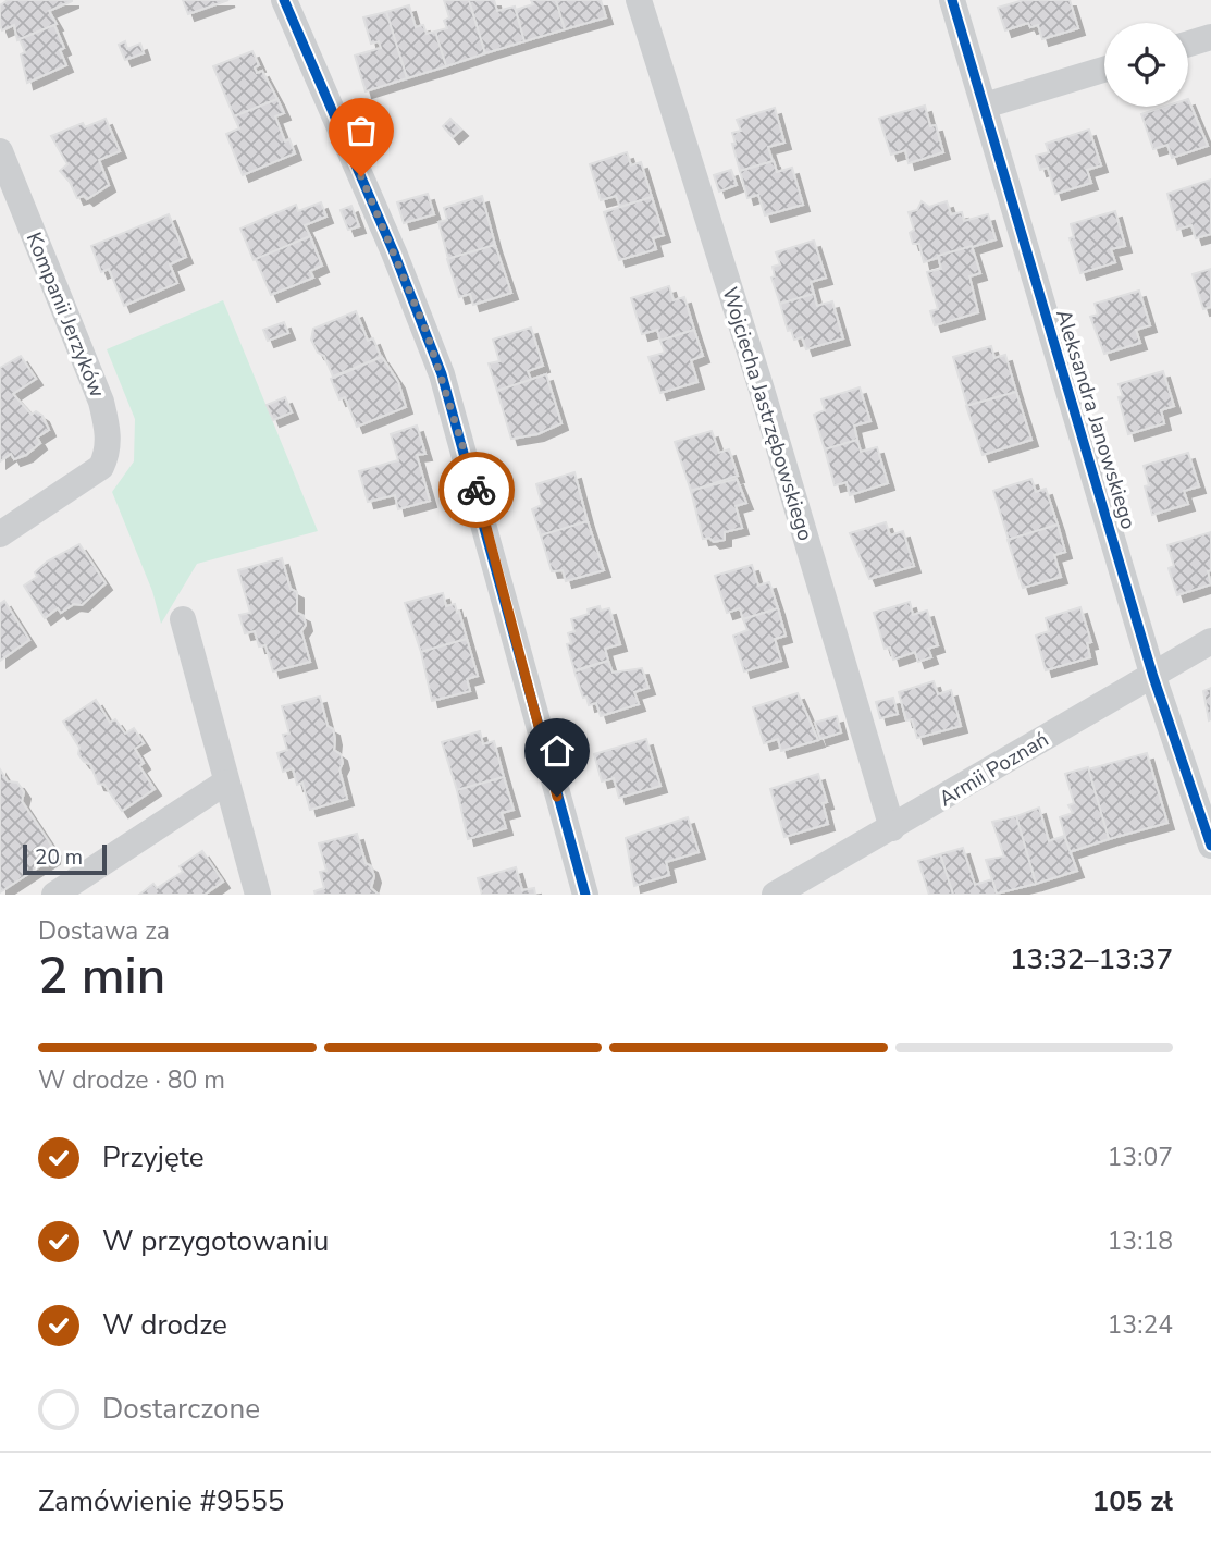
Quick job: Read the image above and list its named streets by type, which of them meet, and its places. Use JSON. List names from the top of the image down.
{
  "streets": {
    "street": [
      "Kompanii Jerzyków",
      "Wojciecha Jastrzębowskiego",
      "Aleksandra Janowskiego",
      "Armii Poznań"
    ]
  },
  "crossings": [
    ["Wojciecha Jastrzębowskiego", "Armii Poznań"],
    ["Aleksandra Janowskiego", "Armii Poznań"]
  ],
  "scale_bar": "20 m",
  "page": {
    "scale": "20 m",
    "heading": ["2 min", "Dostawa za", "13:32–13:37"],
    "panel": ["Zamówienie #9555", "105 zł"],
    "bar": "W drodze · 80 m",
    "list": [
      ["Przyjęte", "13:07"],
      ["W przygotowaniu", "13:18"],
      ["W drodze", "13:24"],
      "Dostarczone"
    ]
  }
}
